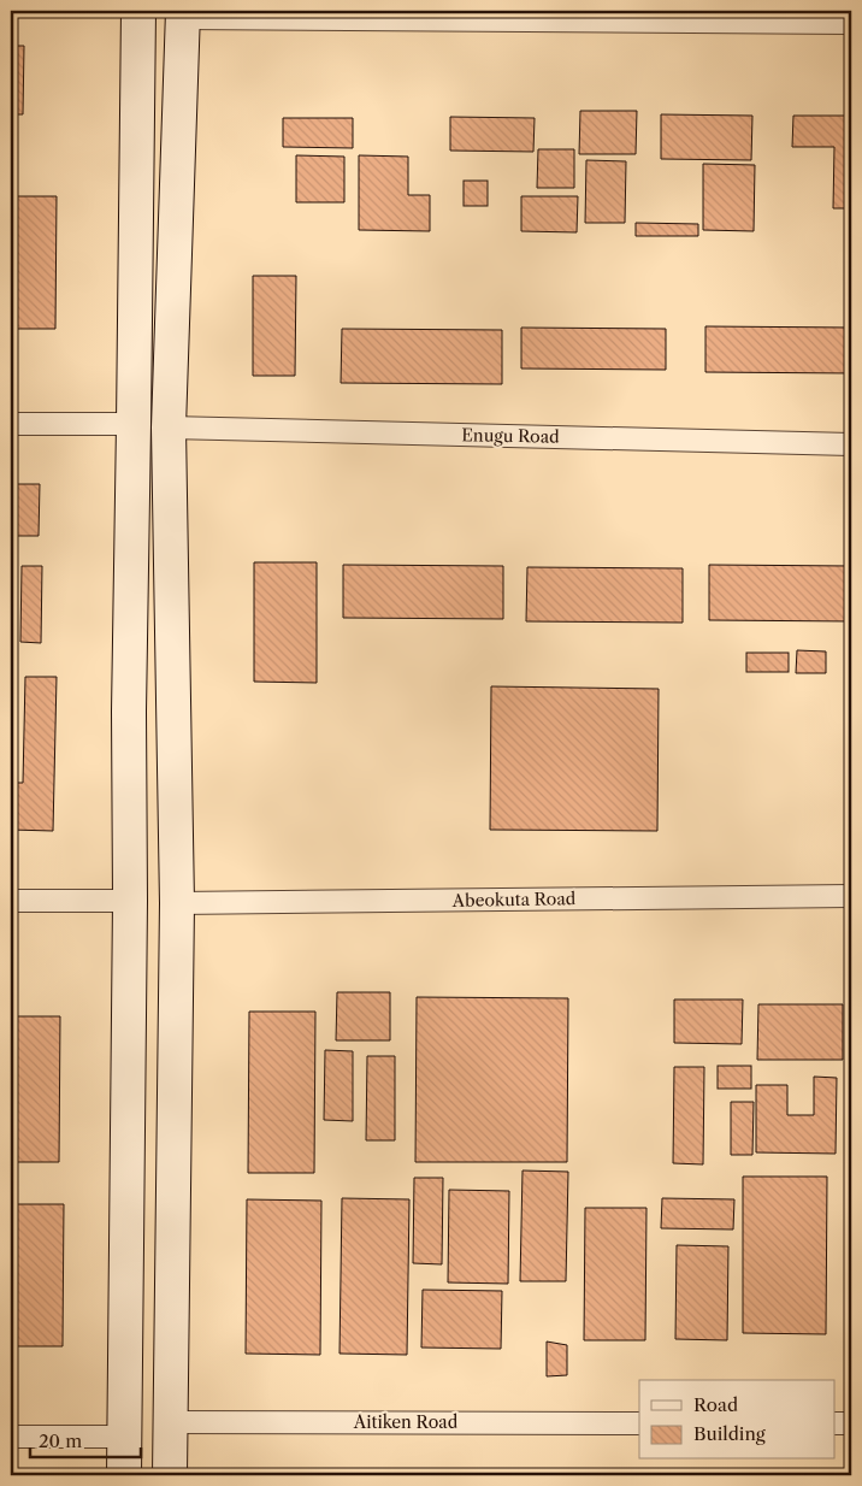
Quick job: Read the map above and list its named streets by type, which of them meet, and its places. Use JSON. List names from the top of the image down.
{
  "streets": {
    "lane": ["Enugu Road", "Abeokuta Road", "Aitiken Road"]
  },
  "legend": ["Road", "Building"],
  "scale_bar": "20 m"
}
